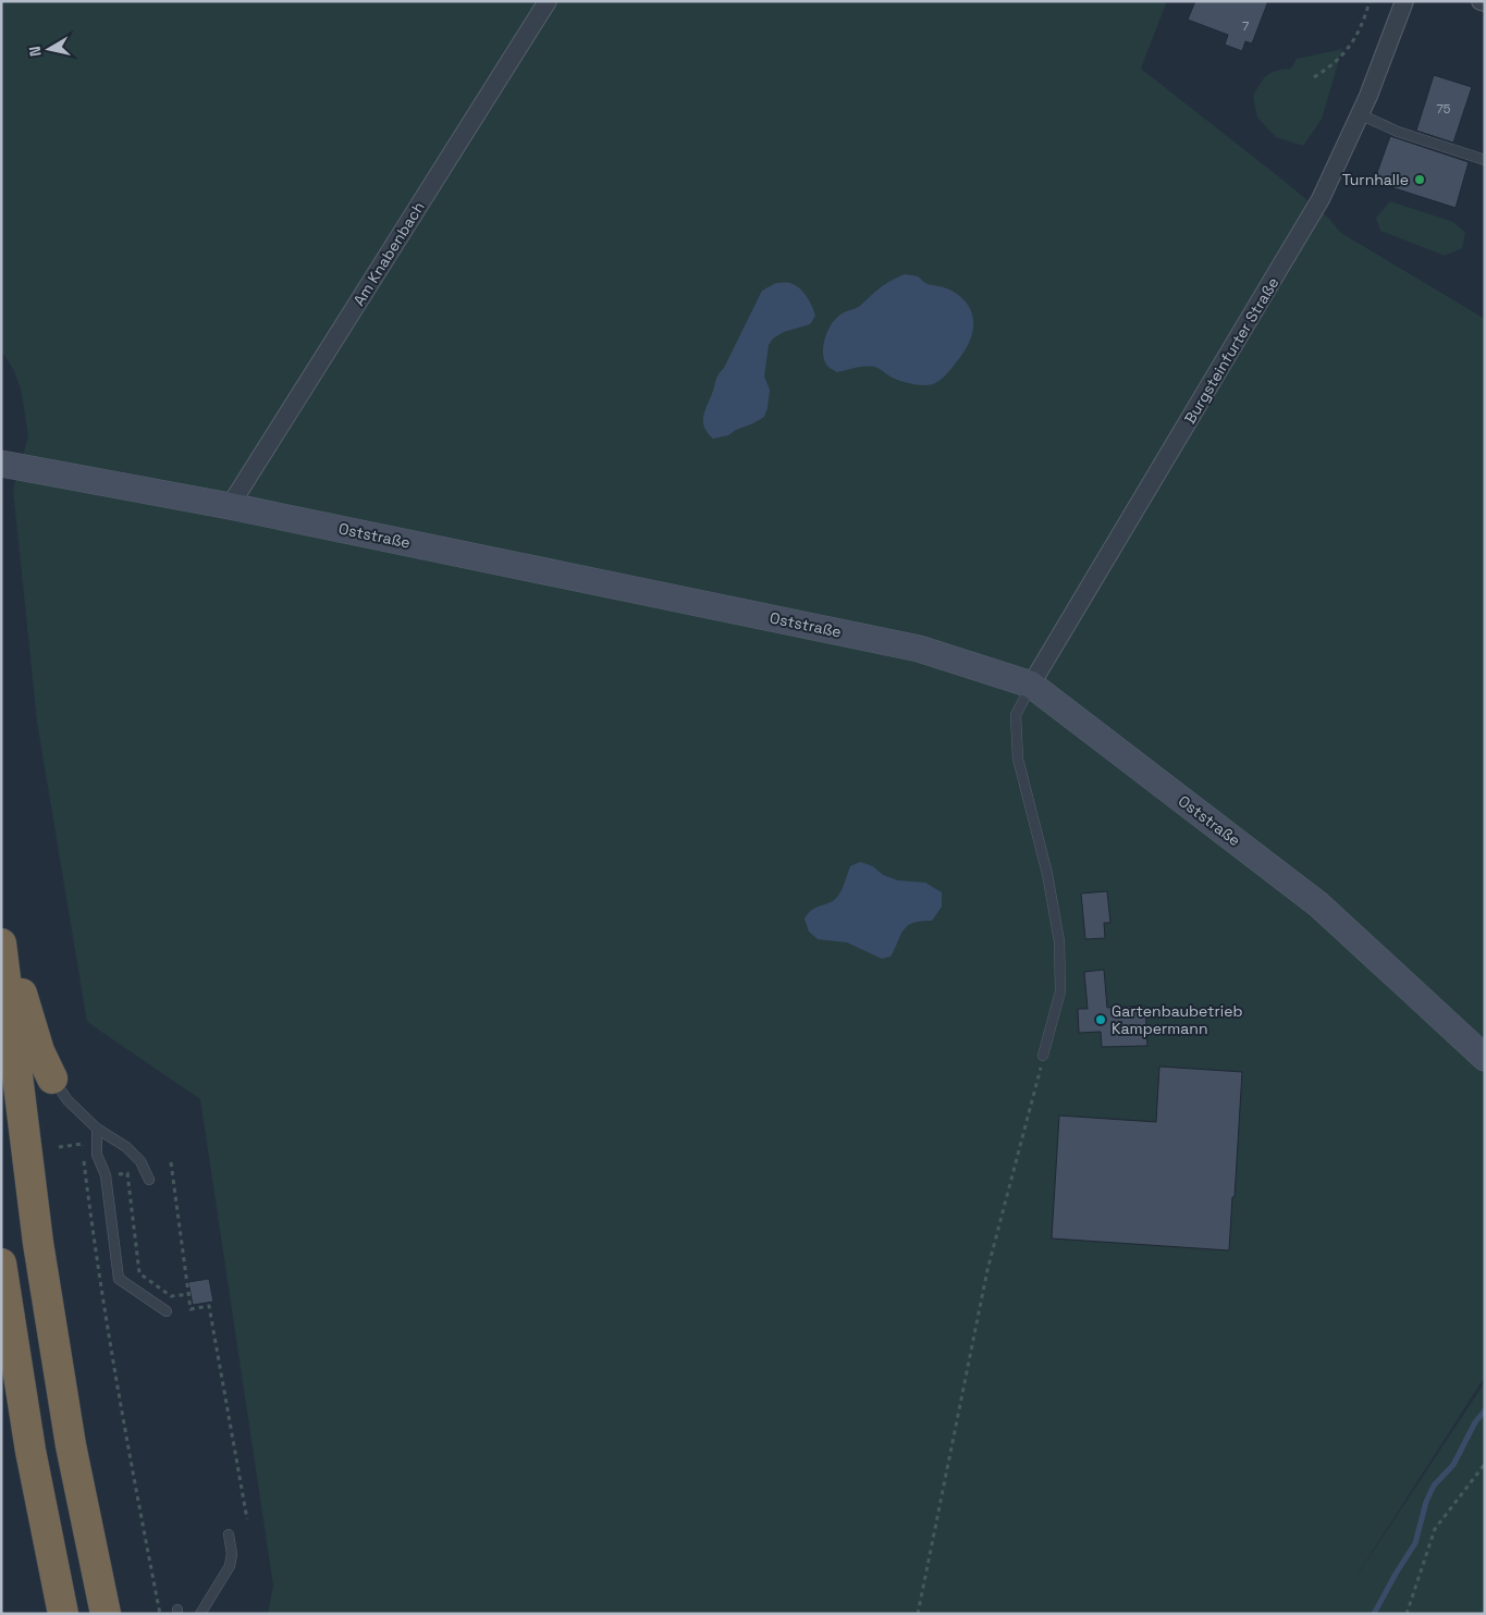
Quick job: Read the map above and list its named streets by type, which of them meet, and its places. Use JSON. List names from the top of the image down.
{
  "streets": {
    "street": ["Am Knabenbach", "Burgsteinfurter Straße", "Oststraße"]
  },
  "crossings": [
    ["Am Knabenbach", "Oststraße"],
    ["Burgsteinfurter Straße", "Oststraße"]
  ],
  "places": ["Turnhalle", "Gartenbaubetrieb Kampermann"],
  "house_numbers": ["7", "75"],
  "north": "left"
}
